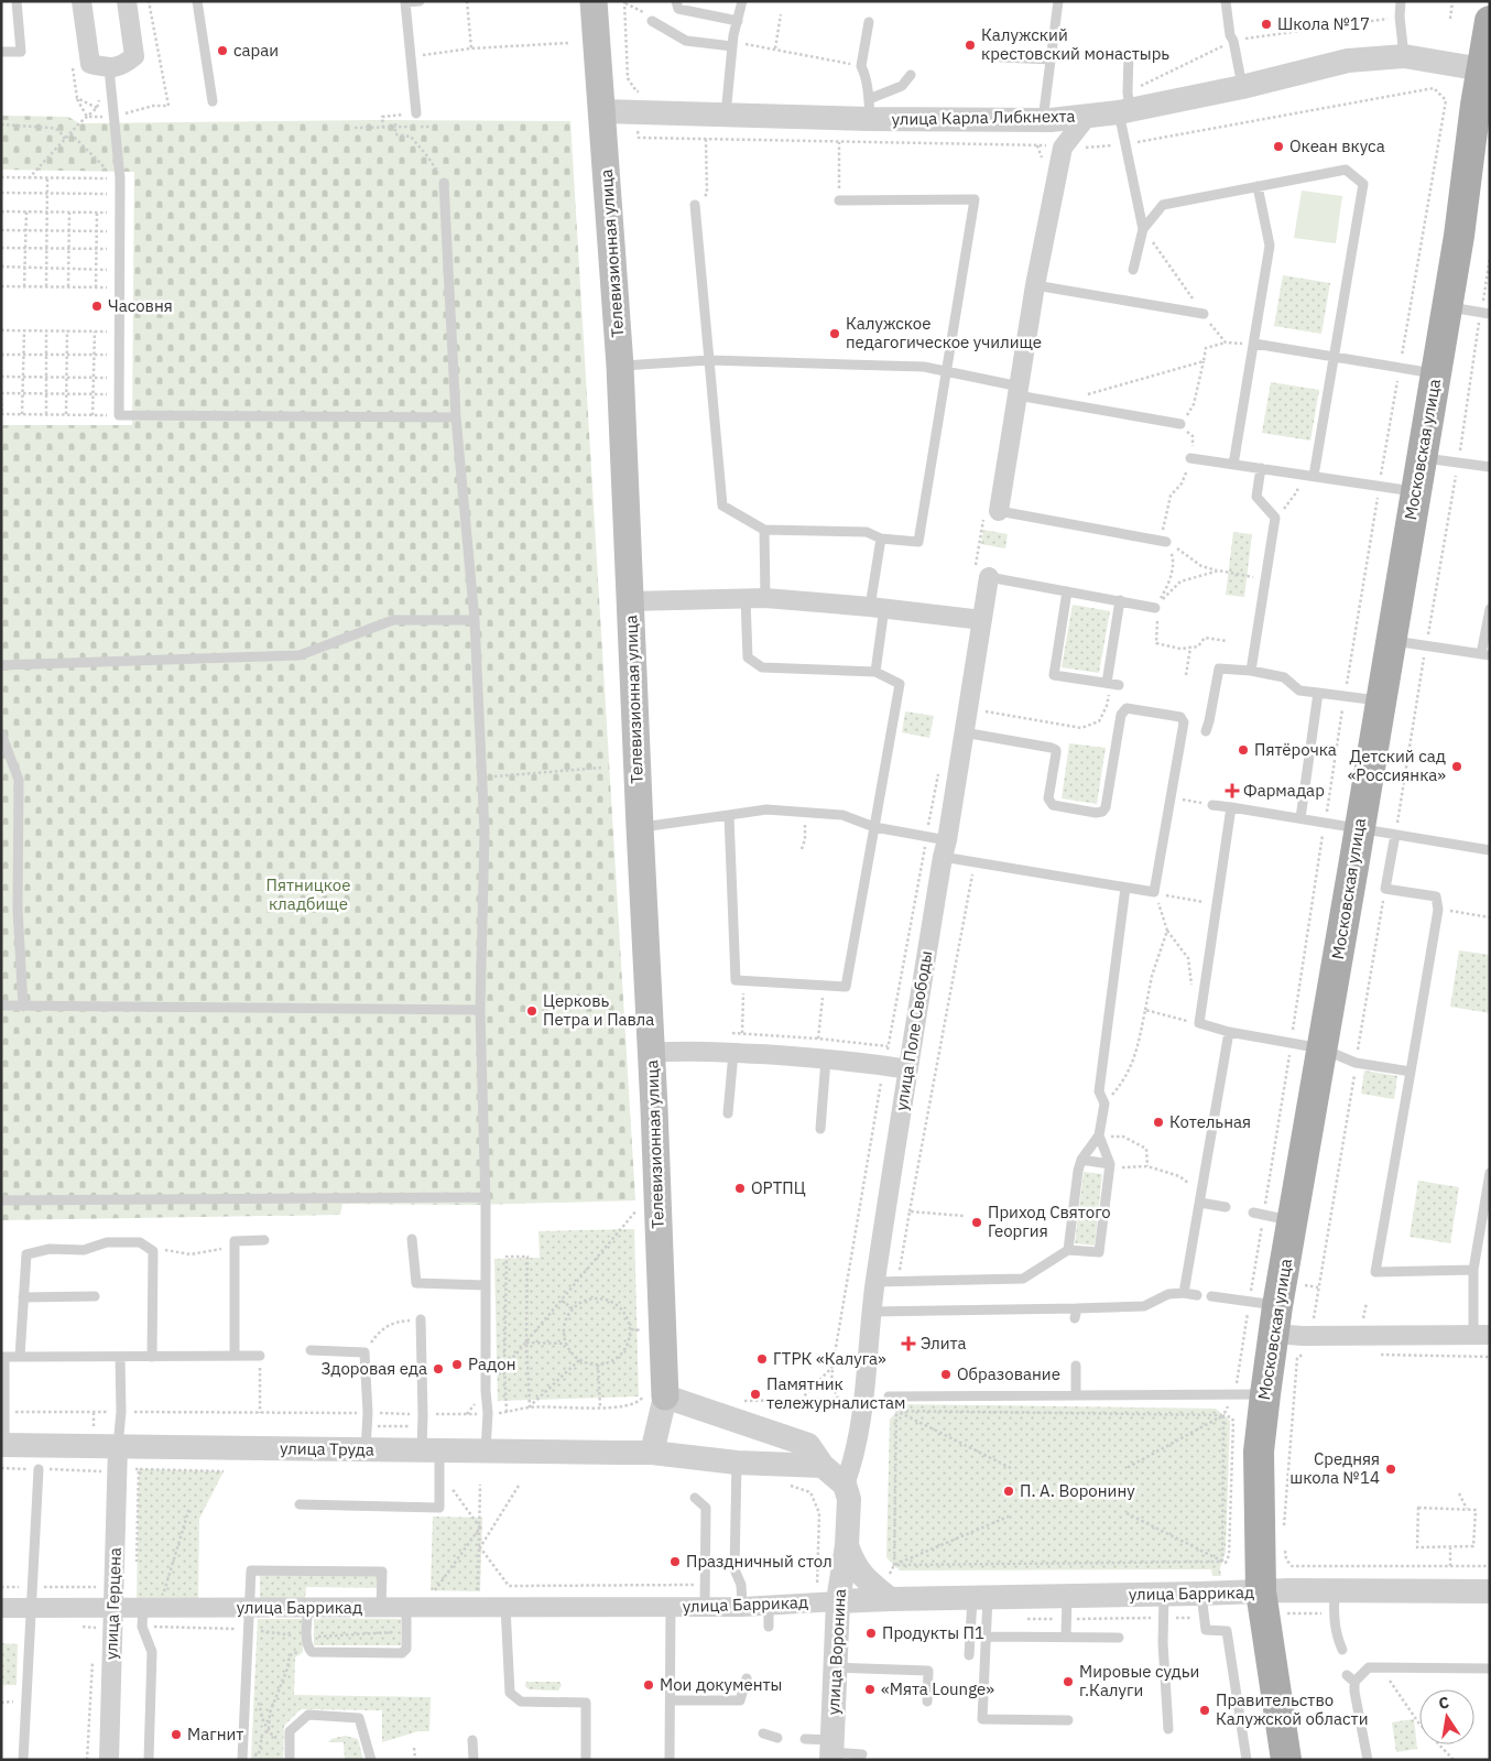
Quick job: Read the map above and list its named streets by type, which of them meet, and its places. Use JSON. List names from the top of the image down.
{
  "streets": {
    "main road": ["Телевизионная улица", "Московская улица"],
    "street": [
      "улица Карла Либкнехта",
      "улица Поле Свободы",
      "улица Труда",
      "улица Баррикад",
      "улица Герцена",
      "улица Воронина"
    ]
  },
  "crossings": [
    ["улица Карла Либкнехта", "Телевизионная улица"],
    ["улица Карла Либкнехта", "Московская улица"],
    ["Московская улица", "улица Баррикад"],
    ["улица Поле Свободы", "улица Труда"],
    ["улица Труда", "улица Герцена"],
    ["улица Баррикад", "улица Герцена"],
    ["улица Баррикад", "улица Воронина"]
  ],
  "parks": ["Пятницкое кладбище"],
  "places": {
    "other": [
      "Школа №17",
      "Калужский крестовский монастырь",
      "сараи",
      "Океан вкуса",
      "Часовня",
      "Калужское педагогическое училище",
      "Пятёрочка",
      "Детский сад «Россиянка»",
      "Церковь Петра и Павла",
      "Котельная",
      "ОРТПЦ",
      "Приход Святого Георгия",
      "ГТРК «Калуга»",
      "Радон",
      "Здоровая еда",
      "Образование",
      "Памятник тележурналистам",
      "Средняя школа №14",
      "П. А. Воронину",
      "Праздничный стол",
      "Продукты П1",
      "Мировые судьи г.Калуги",
      "Мои документы",
      "«Мята Lounge»",
      "Правительство Калужской области",
      "Магнит"
    ],
    "health": ["Фармадар", "Элита"]
  },
  "north": "top"
}
